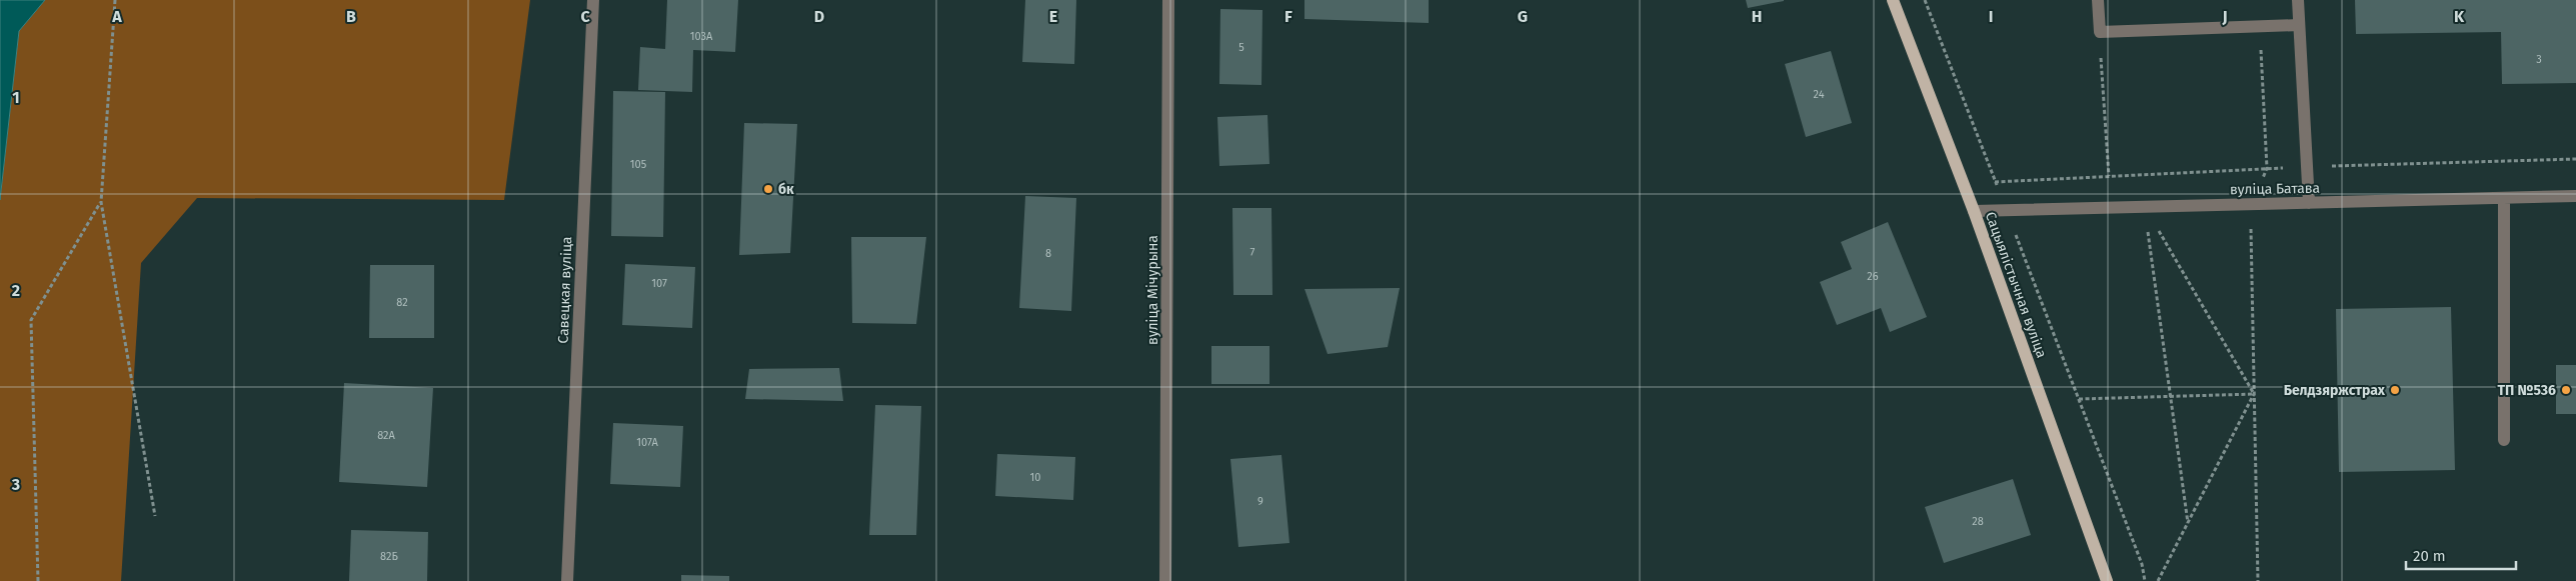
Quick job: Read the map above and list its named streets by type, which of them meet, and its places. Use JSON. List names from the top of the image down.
{
  "streets": {
    "main road": ["Сацыялістычная вуліца"],
    "street": ["вуліца Батава", "Савецкая вуліца", "вуліца Мічурына"]
  },
  "crossings": [
    ["вуліца Батава", "Сацыялістычная вуліца"]
  ],
  "places": ["бк", "Белдзяржстрах", "ТП №536"],
  "house_numbers": [
    "103А",
    "5",
    "3",
    "24",
    "105",
    "7",
    "8",
    "26",
    "107",
    "82",
    "82А",
    "107А",
    "10",
    "9",
    "28",
    "82Б"
  ],
  "scale_bar": "20 m",
  "grid": {
    "columns": [
      "A",
      "B",
      "C",
      "D",
      "E",
      "F",
      "G",
      "H",
      "I",
      "J",
      "K"
    ],
    "rows": ["1", "2", "3"]
  }
}
